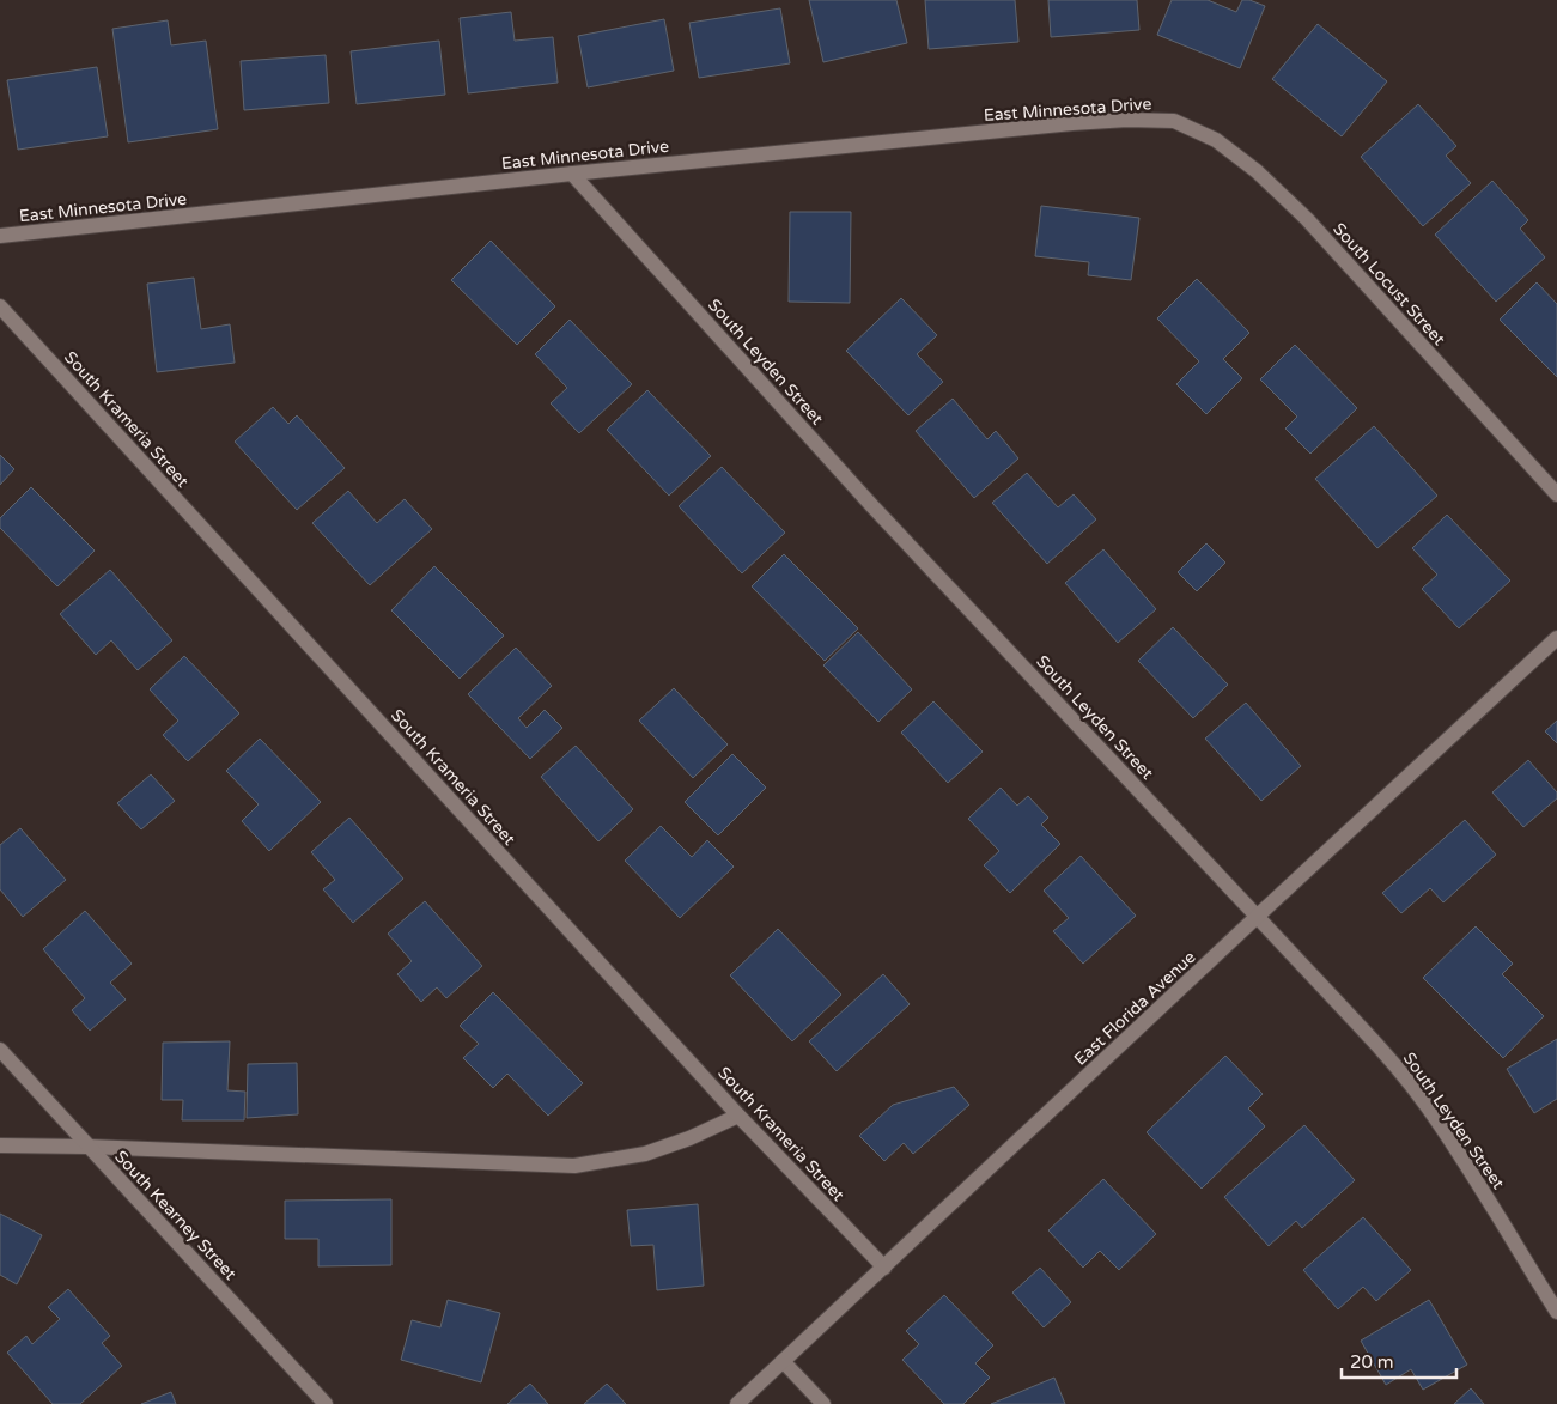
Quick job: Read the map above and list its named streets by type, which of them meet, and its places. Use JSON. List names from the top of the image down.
{
  "streets": {
    "street": [
      "East Minnesota Drive",
      "South Locust Street",
      "South Leyden Street",
      "South Krameria Street",
      "East Florida Avenue",
      "South Kearney Street"
    ]
  },
  "crossings": [
    ["East Minnesota Drive", "South Locust Street"],
    ["East Minnesota Drive", "South Leyden Street"],
    ["South Leyden Street", "East Florida Avenue"],
    ["South Krameria Street", "East Florida Avenue"]
  ],
  "scale_bar": "20 m"
}
